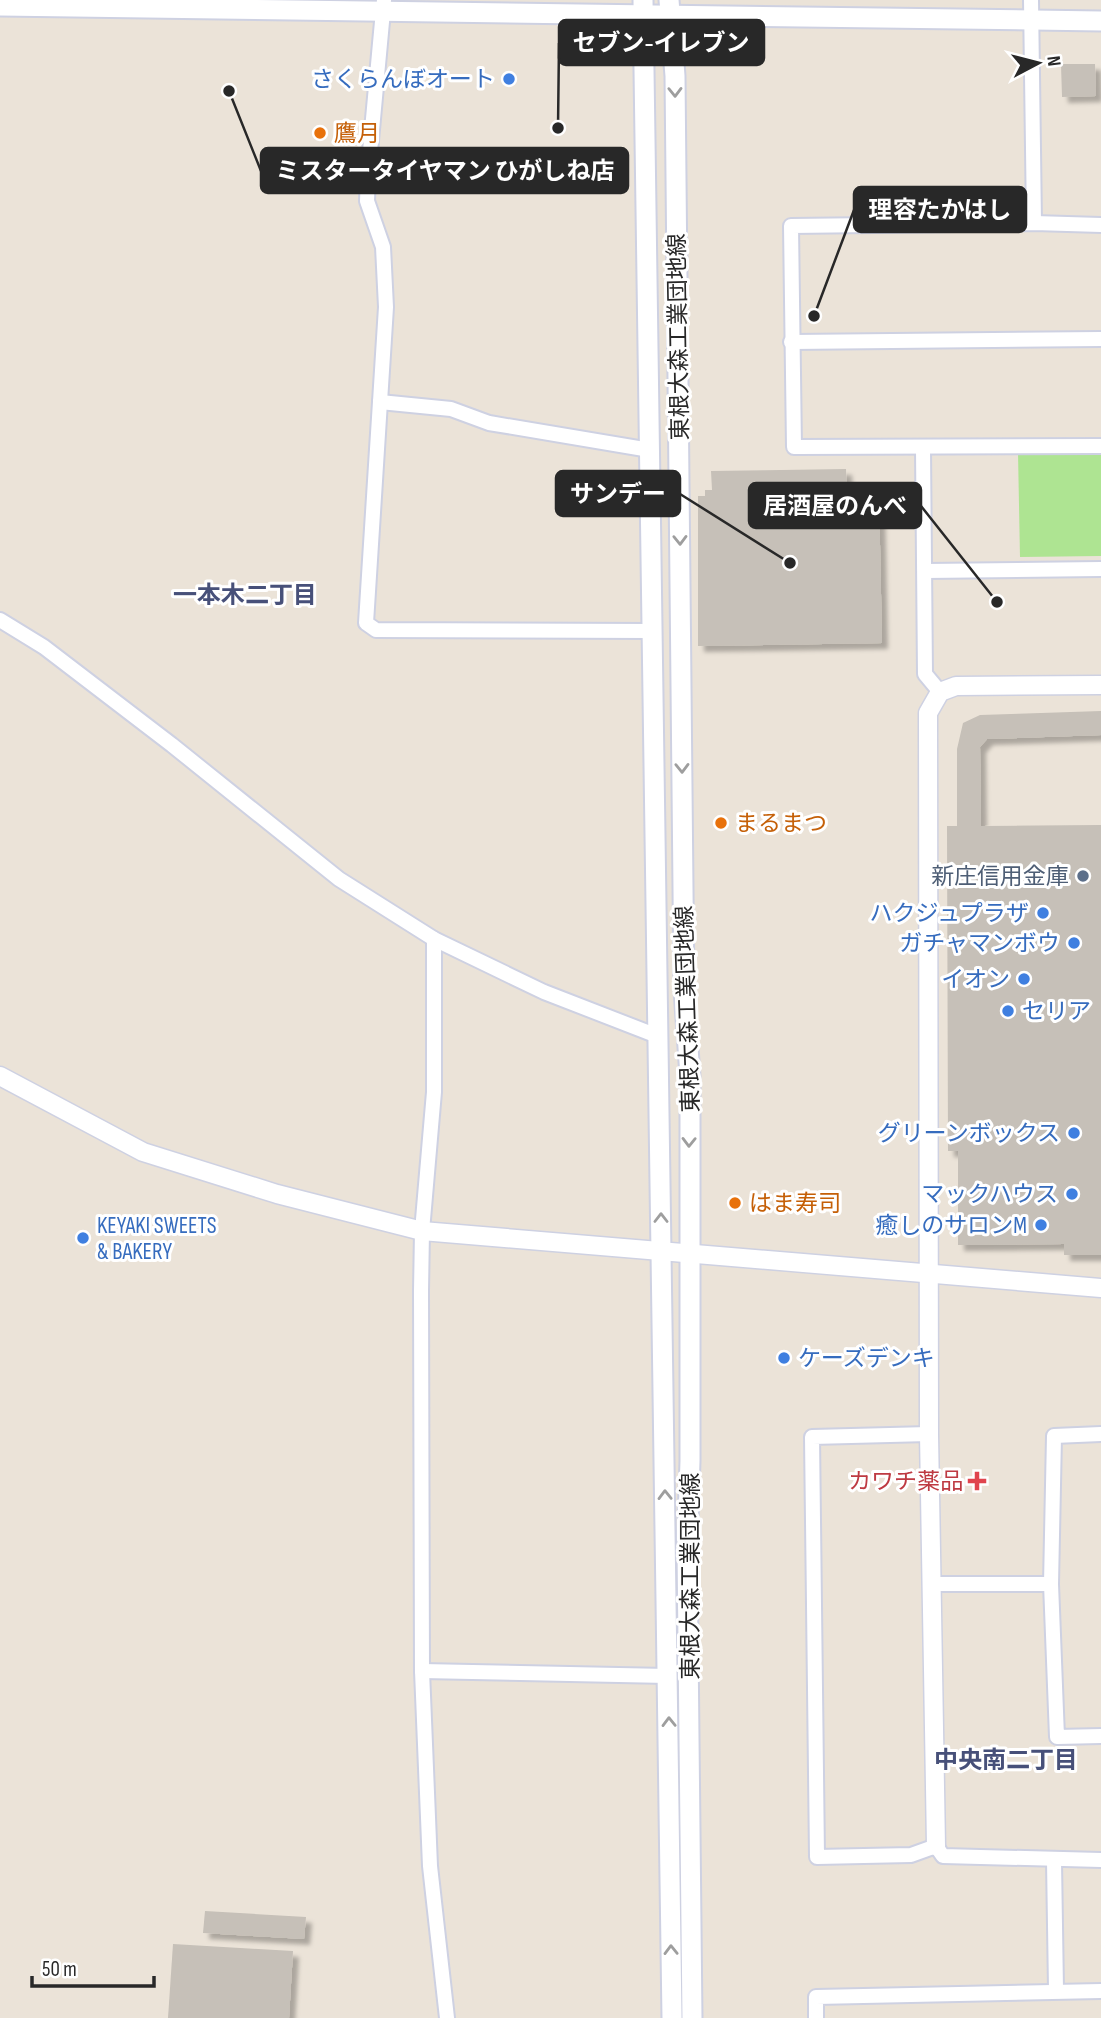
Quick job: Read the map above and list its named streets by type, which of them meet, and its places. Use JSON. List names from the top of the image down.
{
  "streets": {
    "main road": ["東根大森工業団地線"]
  },
  "districts": ["一本木二丁目", "中央南二丁目"],
  "places": {
    "other": [
      "さくらんぼオート",
      "ミスタータイヤマン ひがしね店",
      "セブン-イレブン",
      "鷹月",
      "理容たかはし",
      "サンデー",
      "居酒屋のんべ",
      "まるまつ",
      "新庄信用金庫",
      "ハクジュプラザ",
      "ガチャマンボウ",
      "イオン",
      "セリア",
      "グリーンボックス",
      "マックハウス",
      "はま寿司",
      "癒しのサロンM",
      "KEYAKI SWEETS & BAKERY",
      "ケーズデンキ"
    ],
    "health": ["カワチ薬品"]
  },
  "scale_bar": "50 m",
  "north": "right"
}
